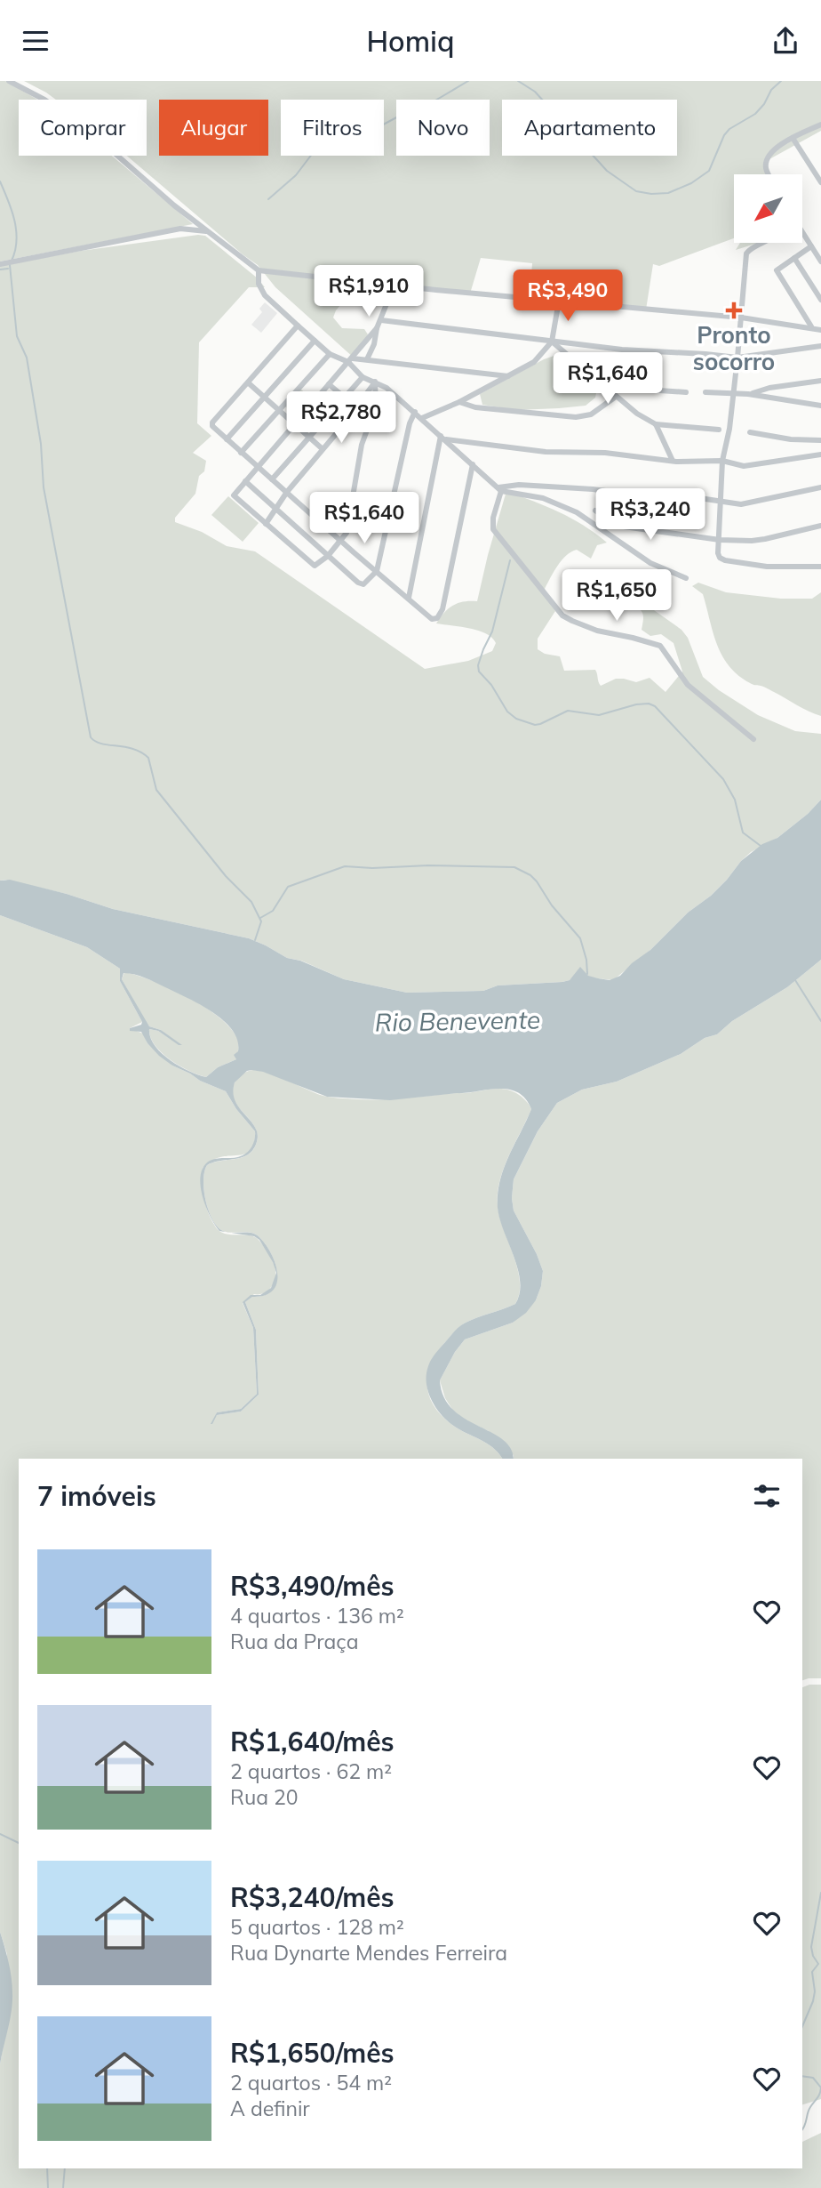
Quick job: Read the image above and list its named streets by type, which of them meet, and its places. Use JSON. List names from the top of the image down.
{
  "water": ["Rio Benevente"],
  "places": {
    "health": ["Pronto socorro"]
  },
  "north": "bottom left",
  "page": {
    "header": "Homiq",
    "chip": [
      "Comprar",
      "Alugar",
      "Filtros",
      "Novo",
      "Apartamento"
    ],
    "price": [
      "R$1,910",
      "R$3,490",
      "R$1,640",
      "R$2,780",
      "R$3,240",
      "R$1,640",
      "R$1,650"
    ],
    "heading": "7 imóveis",
    "list": [
      {
        "name": "R$3,490/mês",
        "note": "4 quartos · 136 m² · Rua da Praça"
      },
      {
        "name": "R$1,640/mês",
        "note": "2 quartos · 62 m² · Rua 20"
      },
      {
        "name": "R$3,240/mês",
        "note": "5 quartos · 128 m² · Rua Dynarte Mendes Ferreira"
      },
      {
        "name": "R$1,650/mês",
        "note": "2 quartos · 54 m² · A definir"
      }
    ]
  }
}
